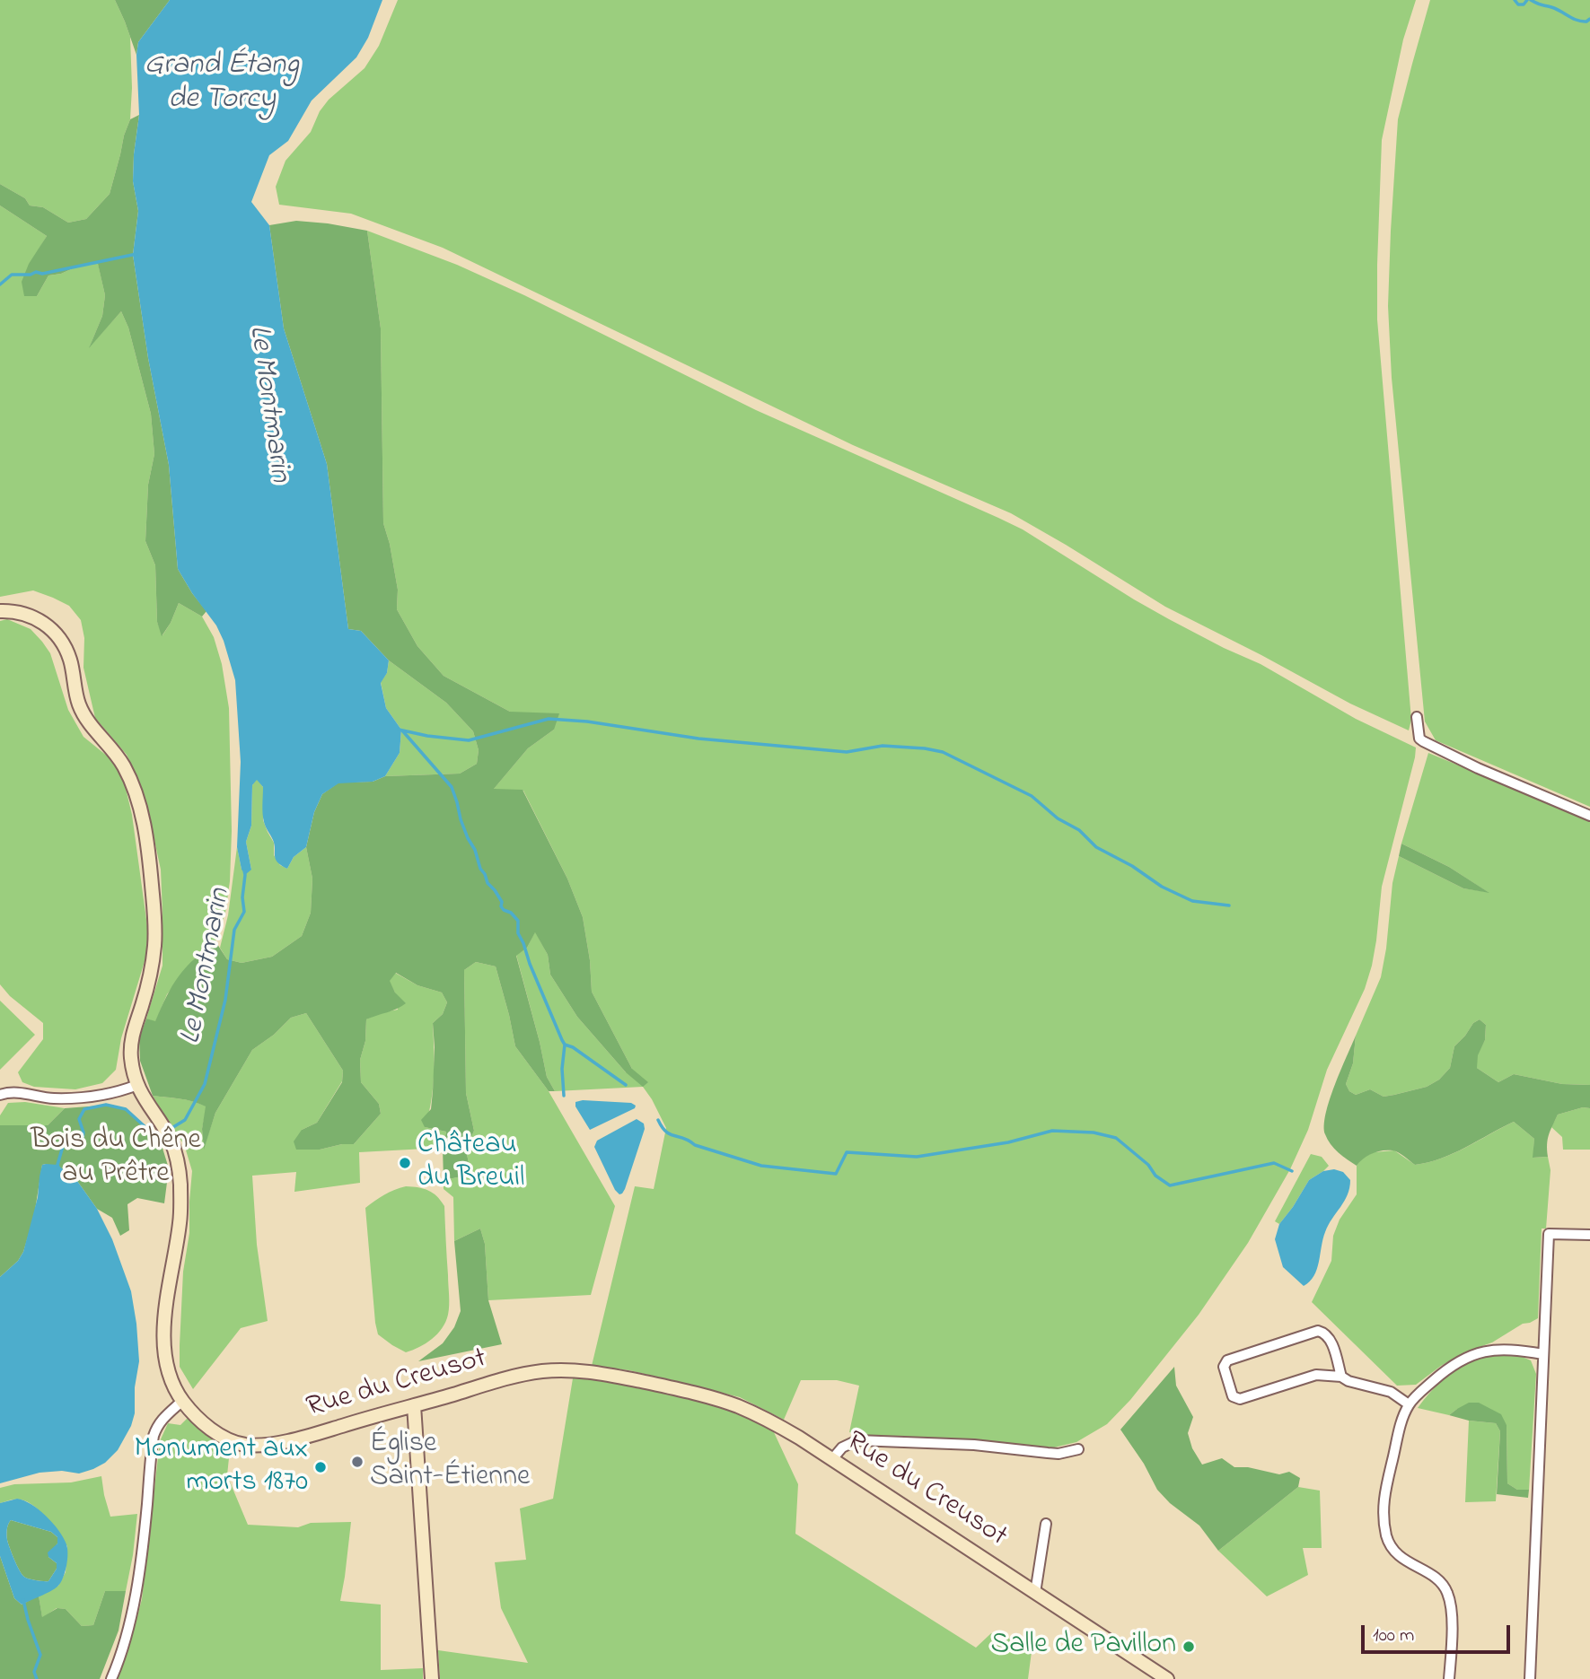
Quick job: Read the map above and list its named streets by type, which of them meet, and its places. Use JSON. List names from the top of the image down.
{
  "streets": {
    "street": ["Rue du Creusot"]
  },
  "water": ["Grand Étang de Torcy", "Le Montmarin"],
  "parks": ["Bois du Chêne au Prêtre"],
  "places": [
    "Château du Breuil",
    "Église Saint-Étienne",
    "Monument aux morts 1870",
    "Salle de Pavillon"
  ],
  "scale_bar": "100 m"
}
